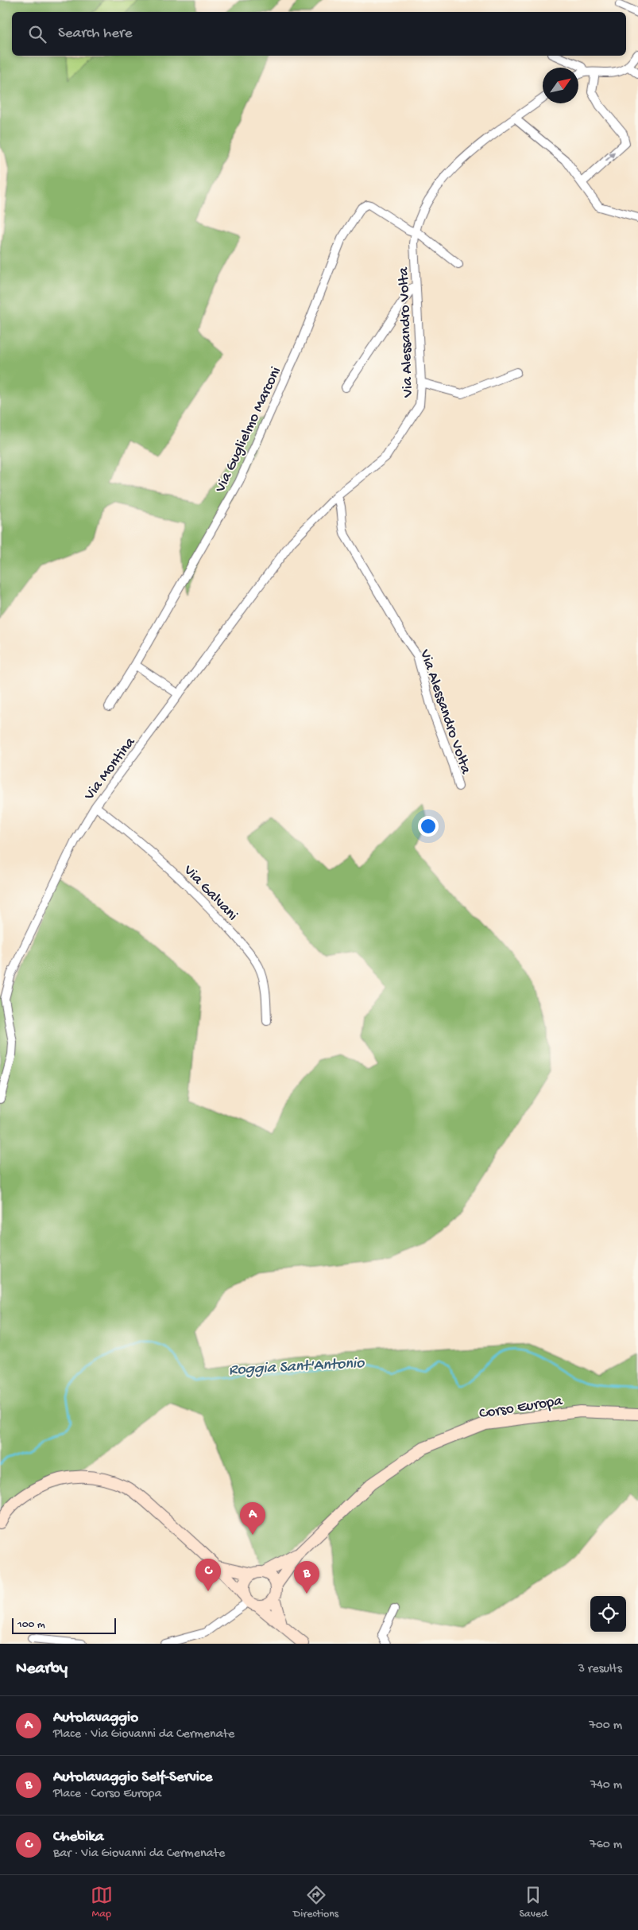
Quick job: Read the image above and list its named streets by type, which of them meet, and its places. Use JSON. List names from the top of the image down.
{
  "streets": {
    "main road": ["Corso Europa"],
    "street": [
      "Via Alessandro Volta",
      "Via Guglielmo Marconi",
      "Via Montina",
      "Via Galvani"
    ]
  },
  "crossings": [
    ["Via Alessandro Volta", "Via Guglielmo Marconi"],
    ["Via Alessandro Volta", "Via Montina"],
    ["Via Montina", "Via Galvani"]
  ],
  "water": ["Roggia Sant'Antonio"],
  "scale_bar": "100 m",
  "north": "top right",
  "page": {
    "search": "Search here",
    "pins": ["A", "C", "B"],
    "scale": "100 m",
    "heading": ["Nearby", "3 results"],
    "list": [
      {
        "mark": "A",
        "name": "Autolavaggio",
        "note": "Place · Via Giovanni da Cermenate",
        "value": "700 m"
      },
      {
        "mark": "B",
        "name": "Autolavaggio Self-Service",
        "note": "Place · Corso Europa",
        "value": "740 m"
      },
      {
        "mark": "C",
        "name": "Chebika",
        "note": "Bar · Via Giovanni da Cermenate",
        "value": "760 m"
      }
    ],
    "nav": ["Map", "Directions", "Saved"]
  }
}
